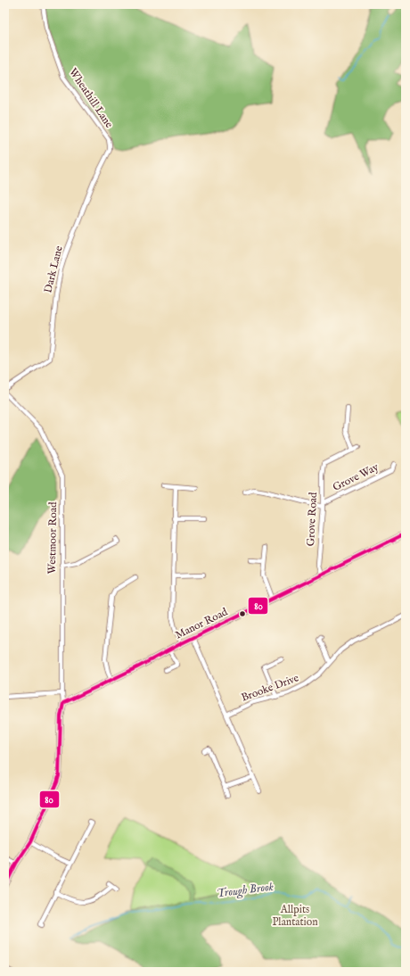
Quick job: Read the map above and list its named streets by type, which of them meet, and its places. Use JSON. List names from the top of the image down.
{
  "streets": {
    "street": [
      "Wheathill Lane",
      "Dark Lane",
      "Grove Way",
      "Grove Road",
      "Westmoor Road",
      "Manor Road",
      "Brooke Drive"
    ]
  },
  "crossings": [
    ["Wheathill Lane", "Dark Lane"],
    ["Grove Way", "Grove Road"],
    ["Grove Road", "Manor Road"],
    ["Westmoor Road", "Manor Road"]
  ],
  "water": ["Trough Brook"],
  "parks": ["Allpits Plantation"],
  "lines": ["transit line 80"]
}
